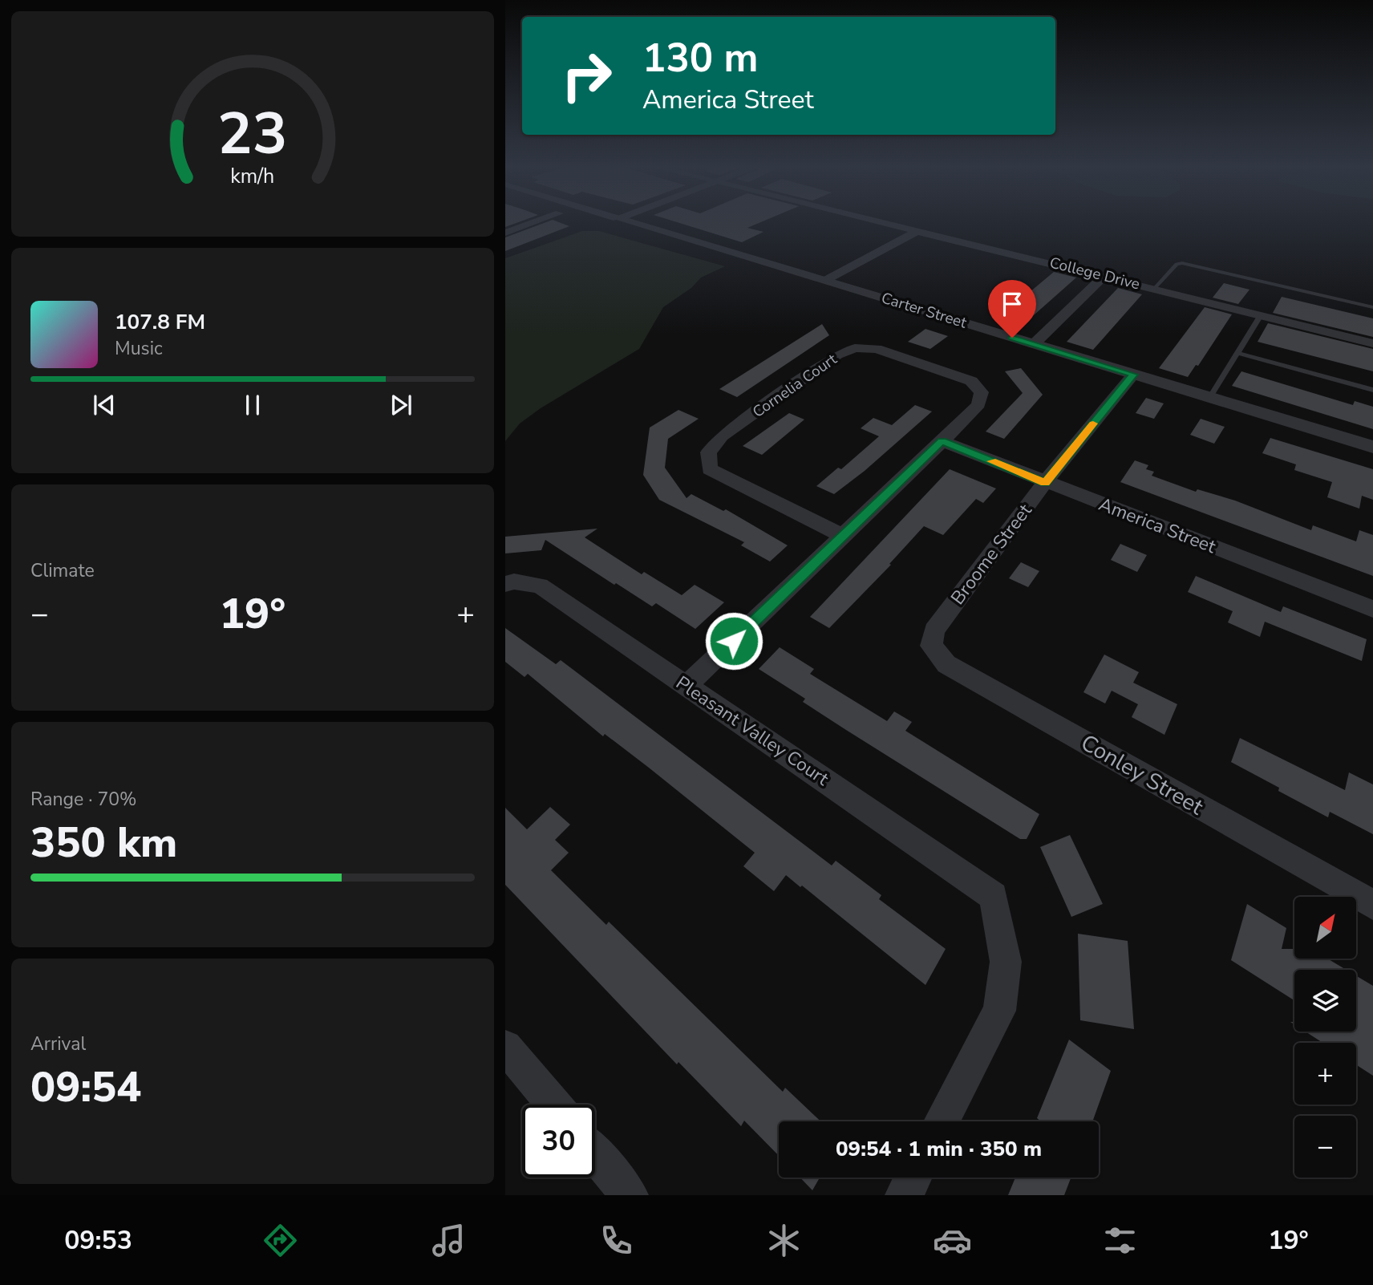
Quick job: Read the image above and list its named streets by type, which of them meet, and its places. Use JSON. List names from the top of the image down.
{
  "streets": {
    "street": [
      "College Drive",
      "Carter Street",
      "Cornelia Court",
      "America Street",
      "Broome Street",
      "Pleasant Valley Court",
      "Conley Street"
    ]
  },
  "crossings": [
    ["Carter Street", "Broome Street"],
    ["Cornelia Court", "America Street"],
    ["Cornelia Court", "Pleasant Valley Court"],
    ["America Street", "Broome Street"],
    ["Broome Street", "Conley Street"]
  ],
  "north": "top right",
  "page": {
    "turn": ["130 m", "America Street"],
    "song": ["107.8 FM", "Music"],
    "tile": [
      "Climate",
      ["Range · 70%", "350 km"],
      ["Arrival", "09:54"]
    ],
    "heat": ["−", "19°", "+"],
    "map_buttons": ["+", "−"],
    "limit": "30",
    "trip": "09:54 · 1 min · 350 m",
    "tabs": ["09:53", "19°"],
    "gauge": ["23", "km/h"]
  }
}
